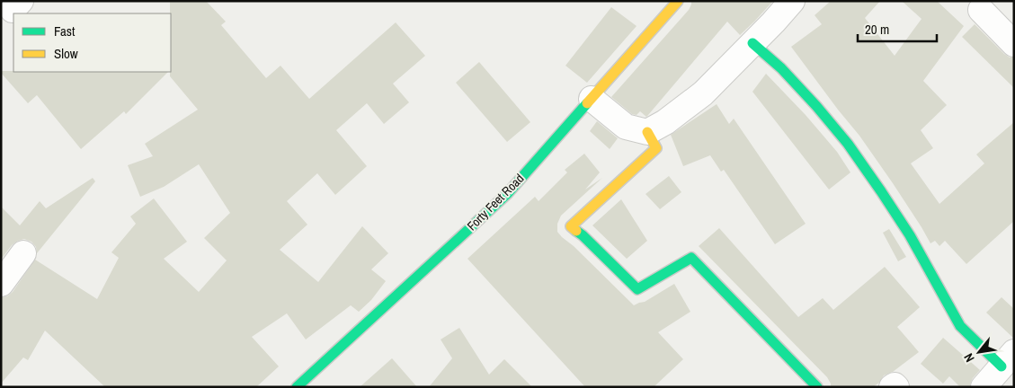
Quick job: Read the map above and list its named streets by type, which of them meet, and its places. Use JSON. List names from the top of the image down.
{
  "streets": {
    "street": ["Forty Feet Road"]
  },
  "legend": ["Fast", "Slow"],
  "scale_bar": "20 m",
  "north": "bottom left"
}
